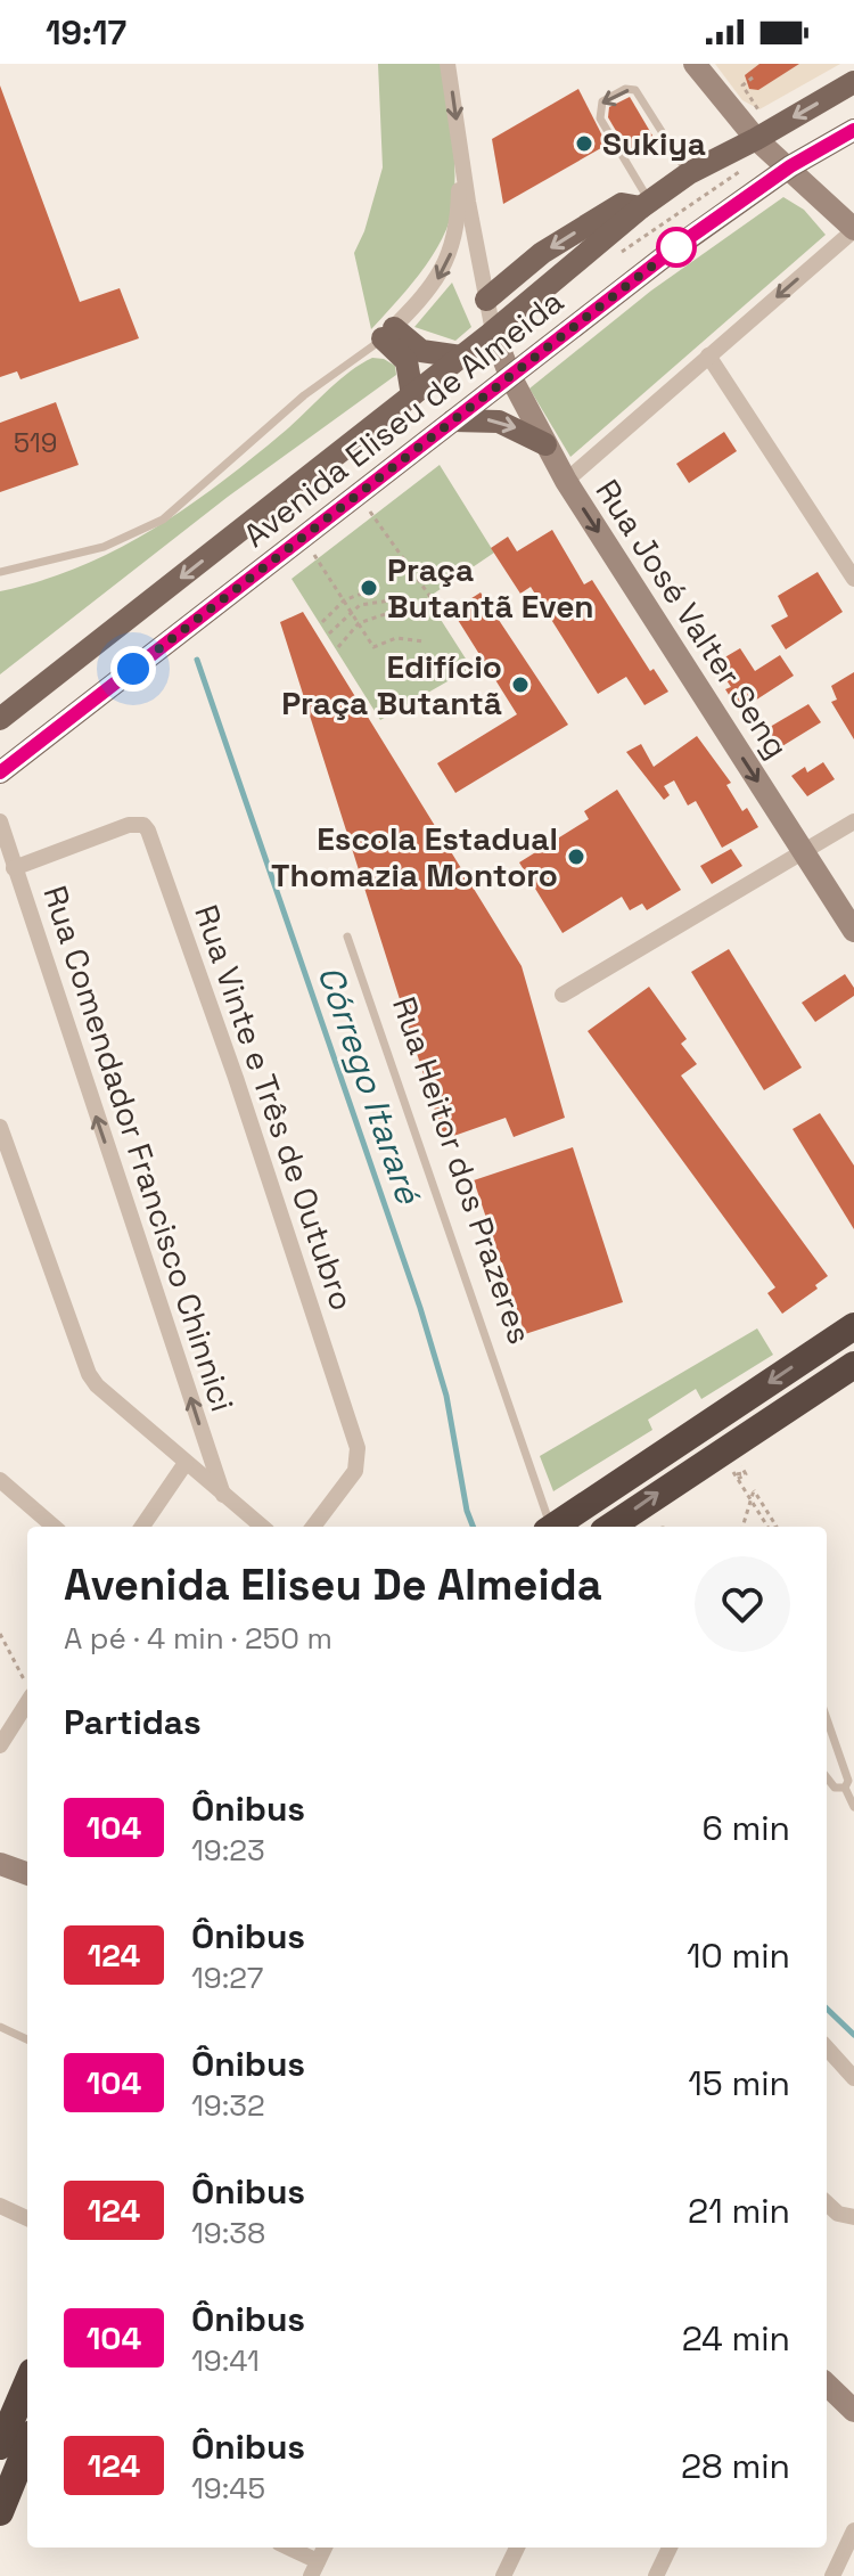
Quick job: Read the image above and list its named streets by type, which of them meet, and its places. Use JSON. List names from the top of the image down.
{
  "streets": {
    "main road": ["Avenida Eliseu de Almeida"],
    "street": ["Rua José Valter Seng", "Rua Vinte e Três de Outubro", "Rua Comendador Francisco Chinnici"],
    "lane": ["Rua Heitor dos Prazeres"]
  },
  "crossings": [
    ["Avenida Eliseu de Almeida", "Rua José Valter Seng"],
    ["Rua Vinte e Três de Outubro", "Rua Comendador Francisco Chinnici"]
  ],
  "water": ["Córrego Itararé"],
  "places": [
    "Sukiya",
    "Praça Butantã Even",
    "Edifício Praça Butantã",
    "Escola Estadual Thomazia Montoro"
  ],
  "lines": ["bus line 104"],
  "house_numbers": ["519"],
  "page": {
    "status": "19:17",
    "heading": [
      ["Avenida Eliseu De Almeida", "A pé · 4 min · 250 m"],
      "Partidas"
    ],
    "list": [
      {
        "mark": "104",
        "name": "Ônibus",
        "note": "19:23",
        "value": "6 min"
      },
      {
        "mark": "124",
        "name": "Ônibus",
        "note": "19:27",
        "value": "10 min"
      },
      {
        "mark": "104",
        "name": "Ônibus",
        "note": "19:32",
        "value": "15 min"
      },
      {
        "mark": "124",
        "name": "Ônibus",
        "note": "19:38",
        "value": "21 min"
      },
      {
        "mark": "104",
        "name": "Ônibus",
        "note": "19:41",
        "value": "24 min"
      },
      {
        "mark": "124",
        "name": "Ônibus",
        "note": "19:45",
        "value": "28 min"
      }
    ]
  }
}
